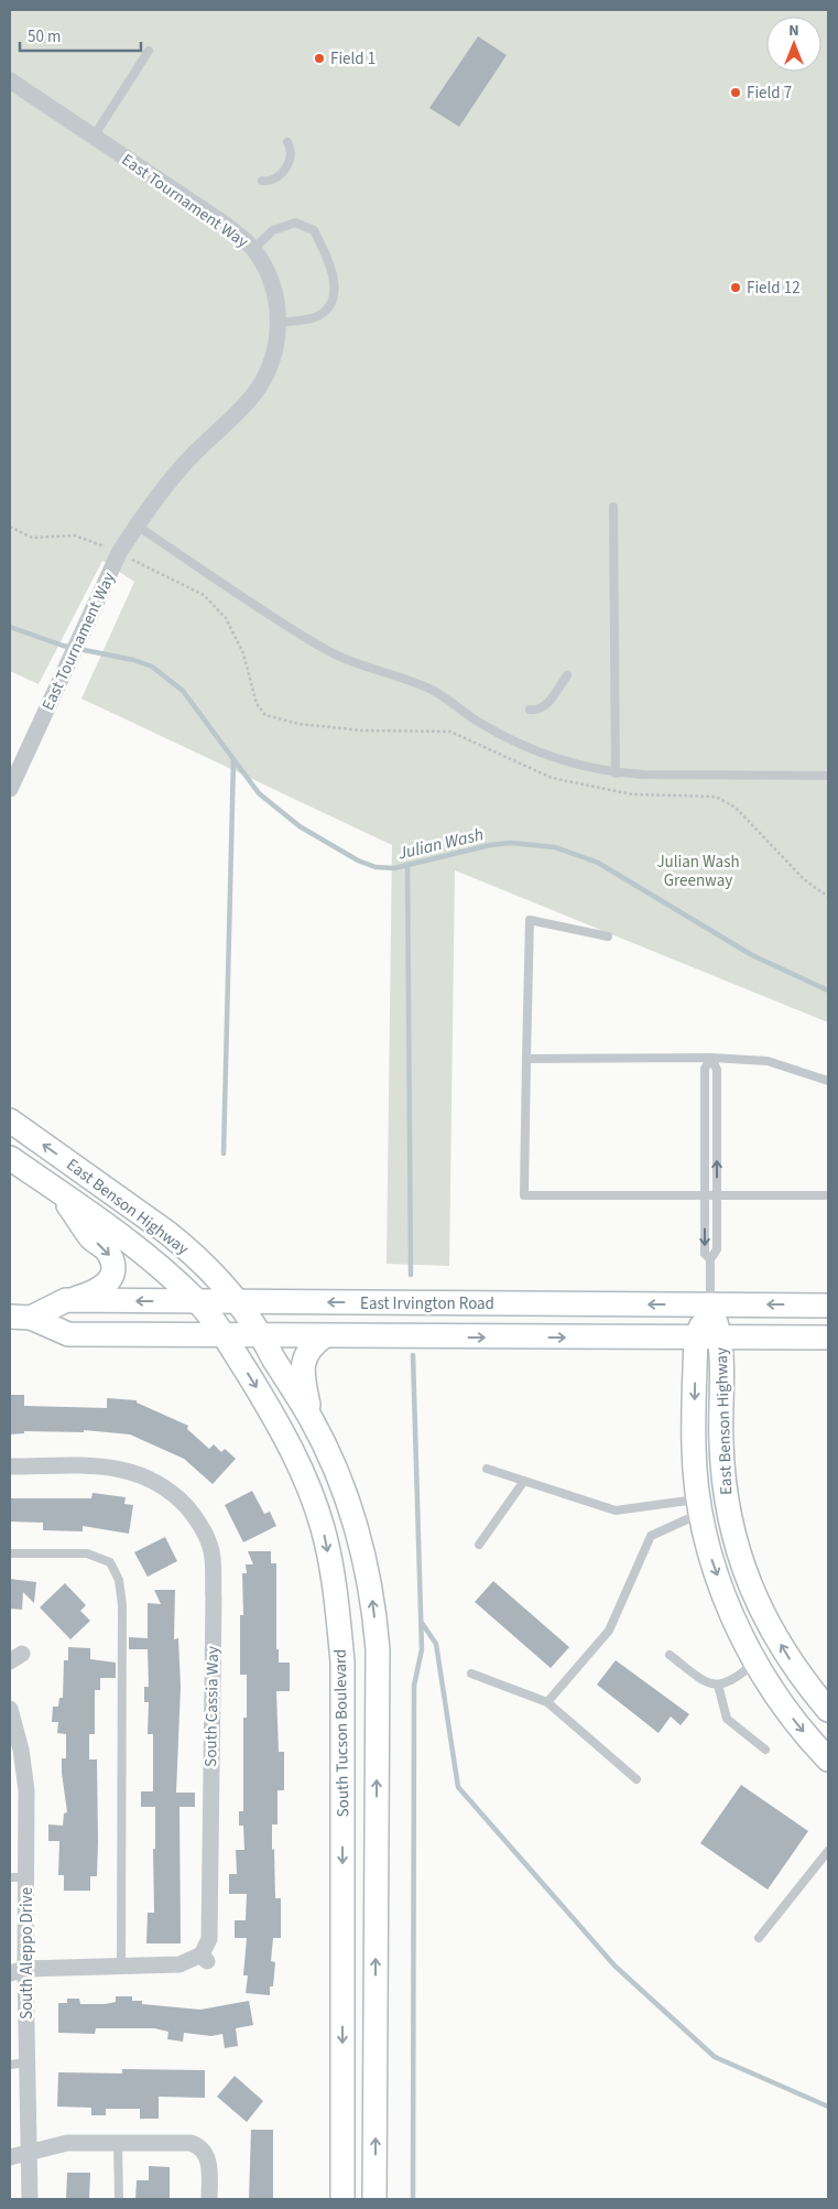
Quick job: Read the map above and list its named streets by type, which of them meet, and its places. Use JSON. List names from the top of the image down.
{
  "streets": {
    "main road": ["East Benson Highway", "East Irvington Road", "South Tucson Boulevard"],
    "street": ["East Tournament Way", "South Cassia Way", "South Aleppo Drive"]
  },
  "crossings": [
    ["East Benson Highway", "East Irvington Road"],
    ["East Benson Highway", "South Tucson Boulevard"],
    ["East Irvington Road", "South Tucson Boulevard"]
  ],
  "water": ["Julian Wash"],
  "parks": ["Julian Wash Greenway"],
  "places": ["Field 1", "Field 7", "Field 12"],
  "scale_bar": "50 m",
  "north": "top"
}
